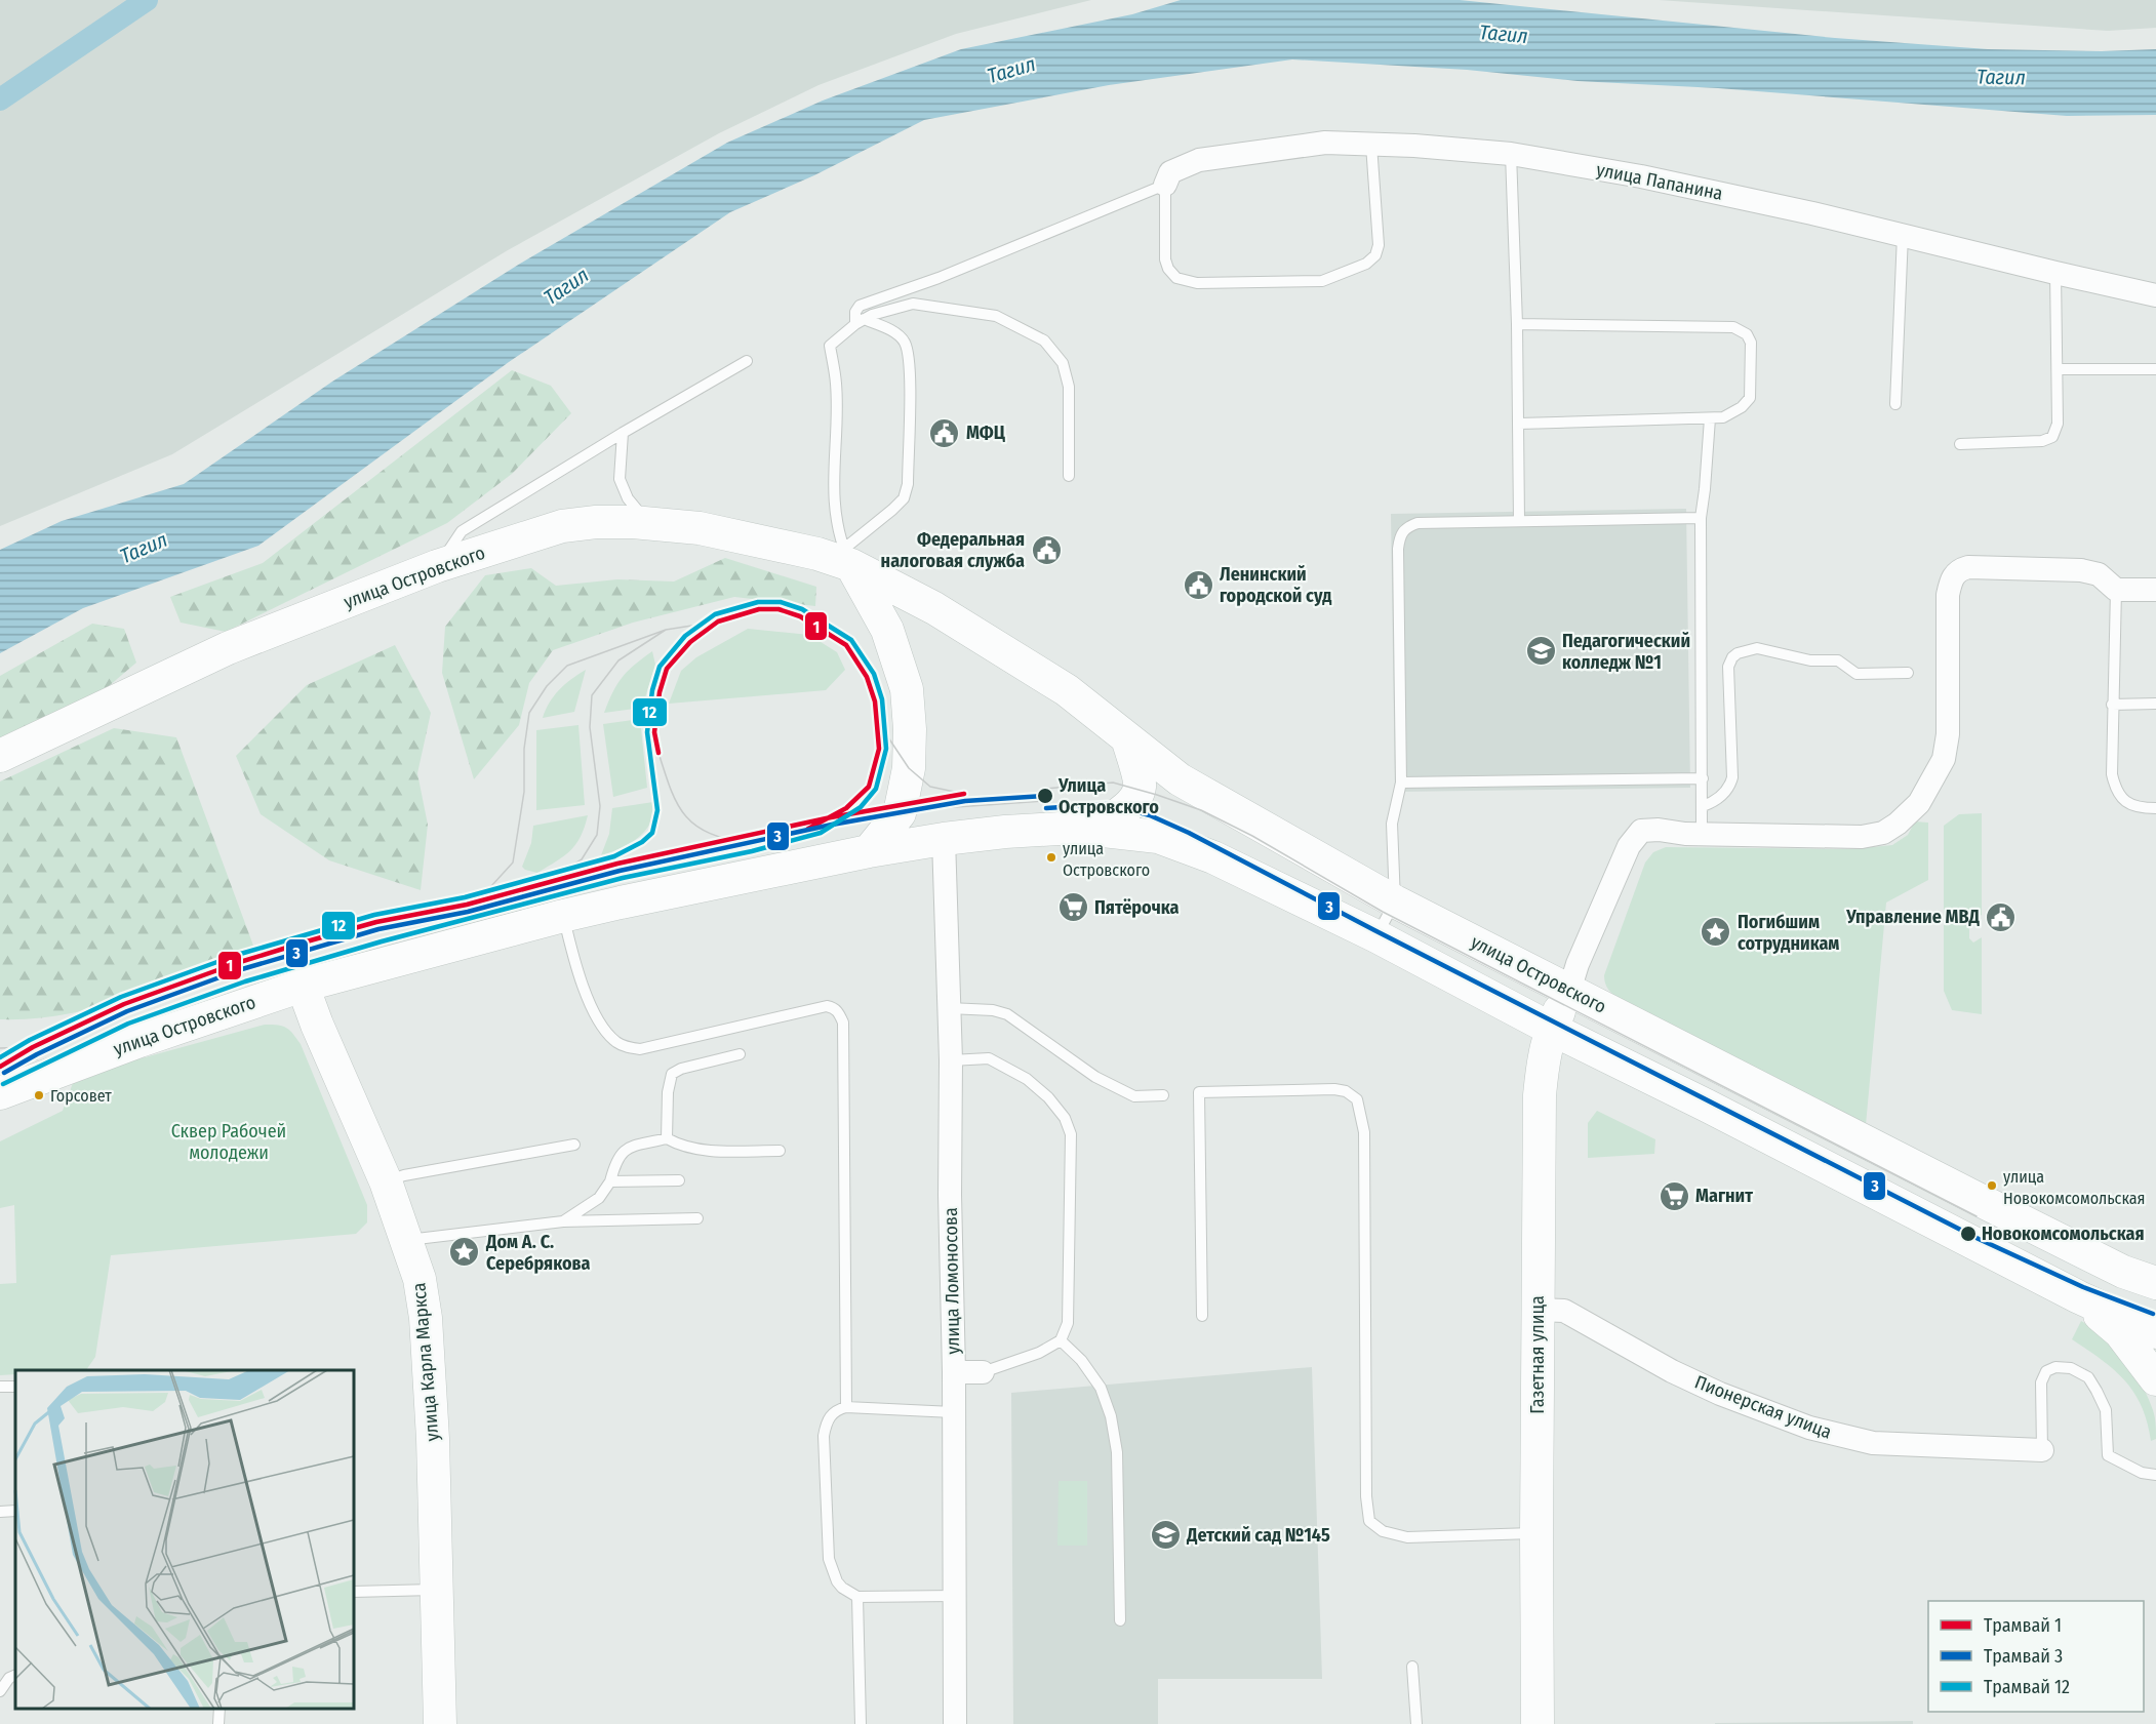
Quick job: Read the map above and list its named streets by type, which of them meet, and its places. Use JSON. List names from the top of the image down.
{
  "streets": {
    "main road": ["улица Островского", "Газетная улица", "улица Карла Маркса"],
    "street": ["улица Папанина", "улица Ломоносова", "Пионерская улица"]
  },
  "crossings": [
    ["улица Островского", "улица Ломоносова"],
    ["улица Островского", "Газетная улица"],
    ["улица Островского", "улица Карла Маркса"],
    ["Газетная улица", "Пионерская улица"]
  ],
  "water": ["Тагил"],
  "parks": ["Сквер Рабочей молодежи"],
  "places": {
    "public building": [
      "МФЦ",
      "Федеральная налоговая служба",
      "Ленинский городской суд",
      "Управление МВД"
    ],
    "school or university": ["Педагогический колледж №1", "Детский сад №145"],
    "other": [
      "Улица Островского",
      "улица Островского",
      "Горсовет",
      "улица Новокомсомольская",
      "Новокомсомольская"
    ],
    "supermarket": ["Пятёрочка", "Магнит"],
    "place": ["Погибшим сотрудникам", "Дом А. С. Серебрякова"]
  },
  "lines": ["tram line 12", "tram line 1", "tram line 3"],
  "legend": ["Трамвай 1", "Трамвай 3", "Трамвай 12"]
}
